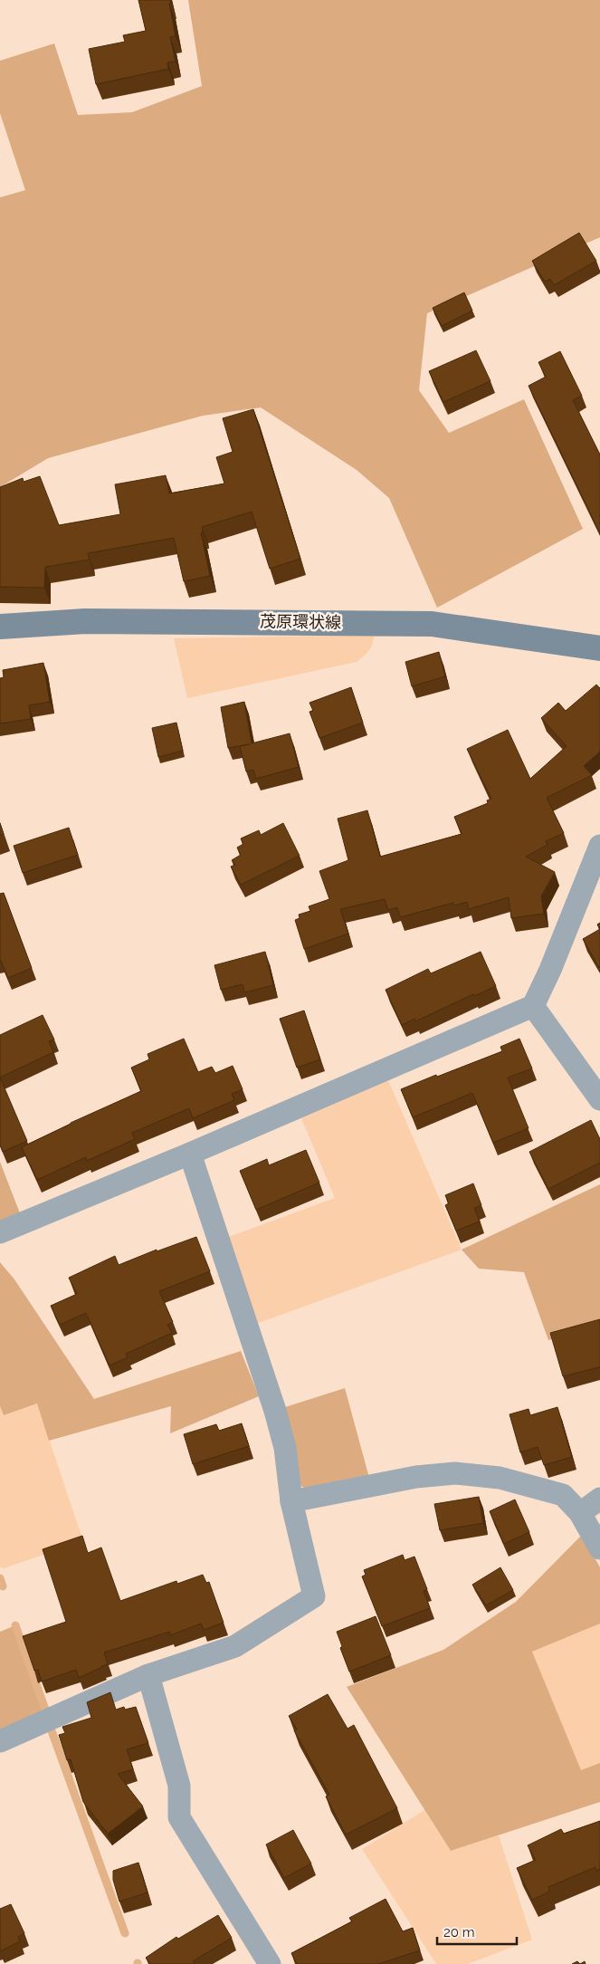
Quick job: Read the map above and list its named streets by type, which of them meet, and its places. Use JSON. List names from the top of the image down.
{
  "streets": {
    "main road": ["茂原環状線"]
  },
  "scale_bar": "20 m"
}
